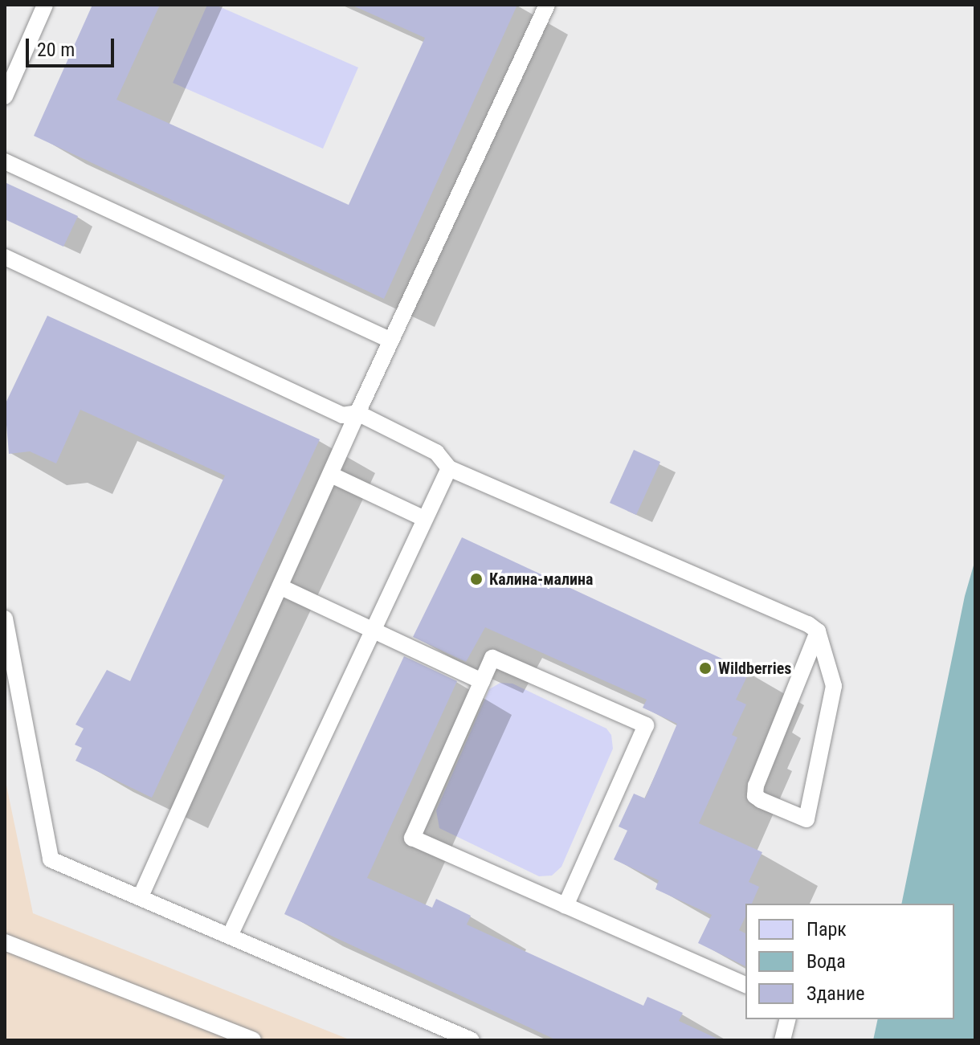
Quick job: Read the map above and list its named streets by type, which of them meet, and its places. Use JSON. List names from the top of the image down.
{
  "places": ["Калина-малина", "Wildberries"],
  "legend": ["Парк", "Вода", "Здание"],
  "scale_bar": "20 m"
}
